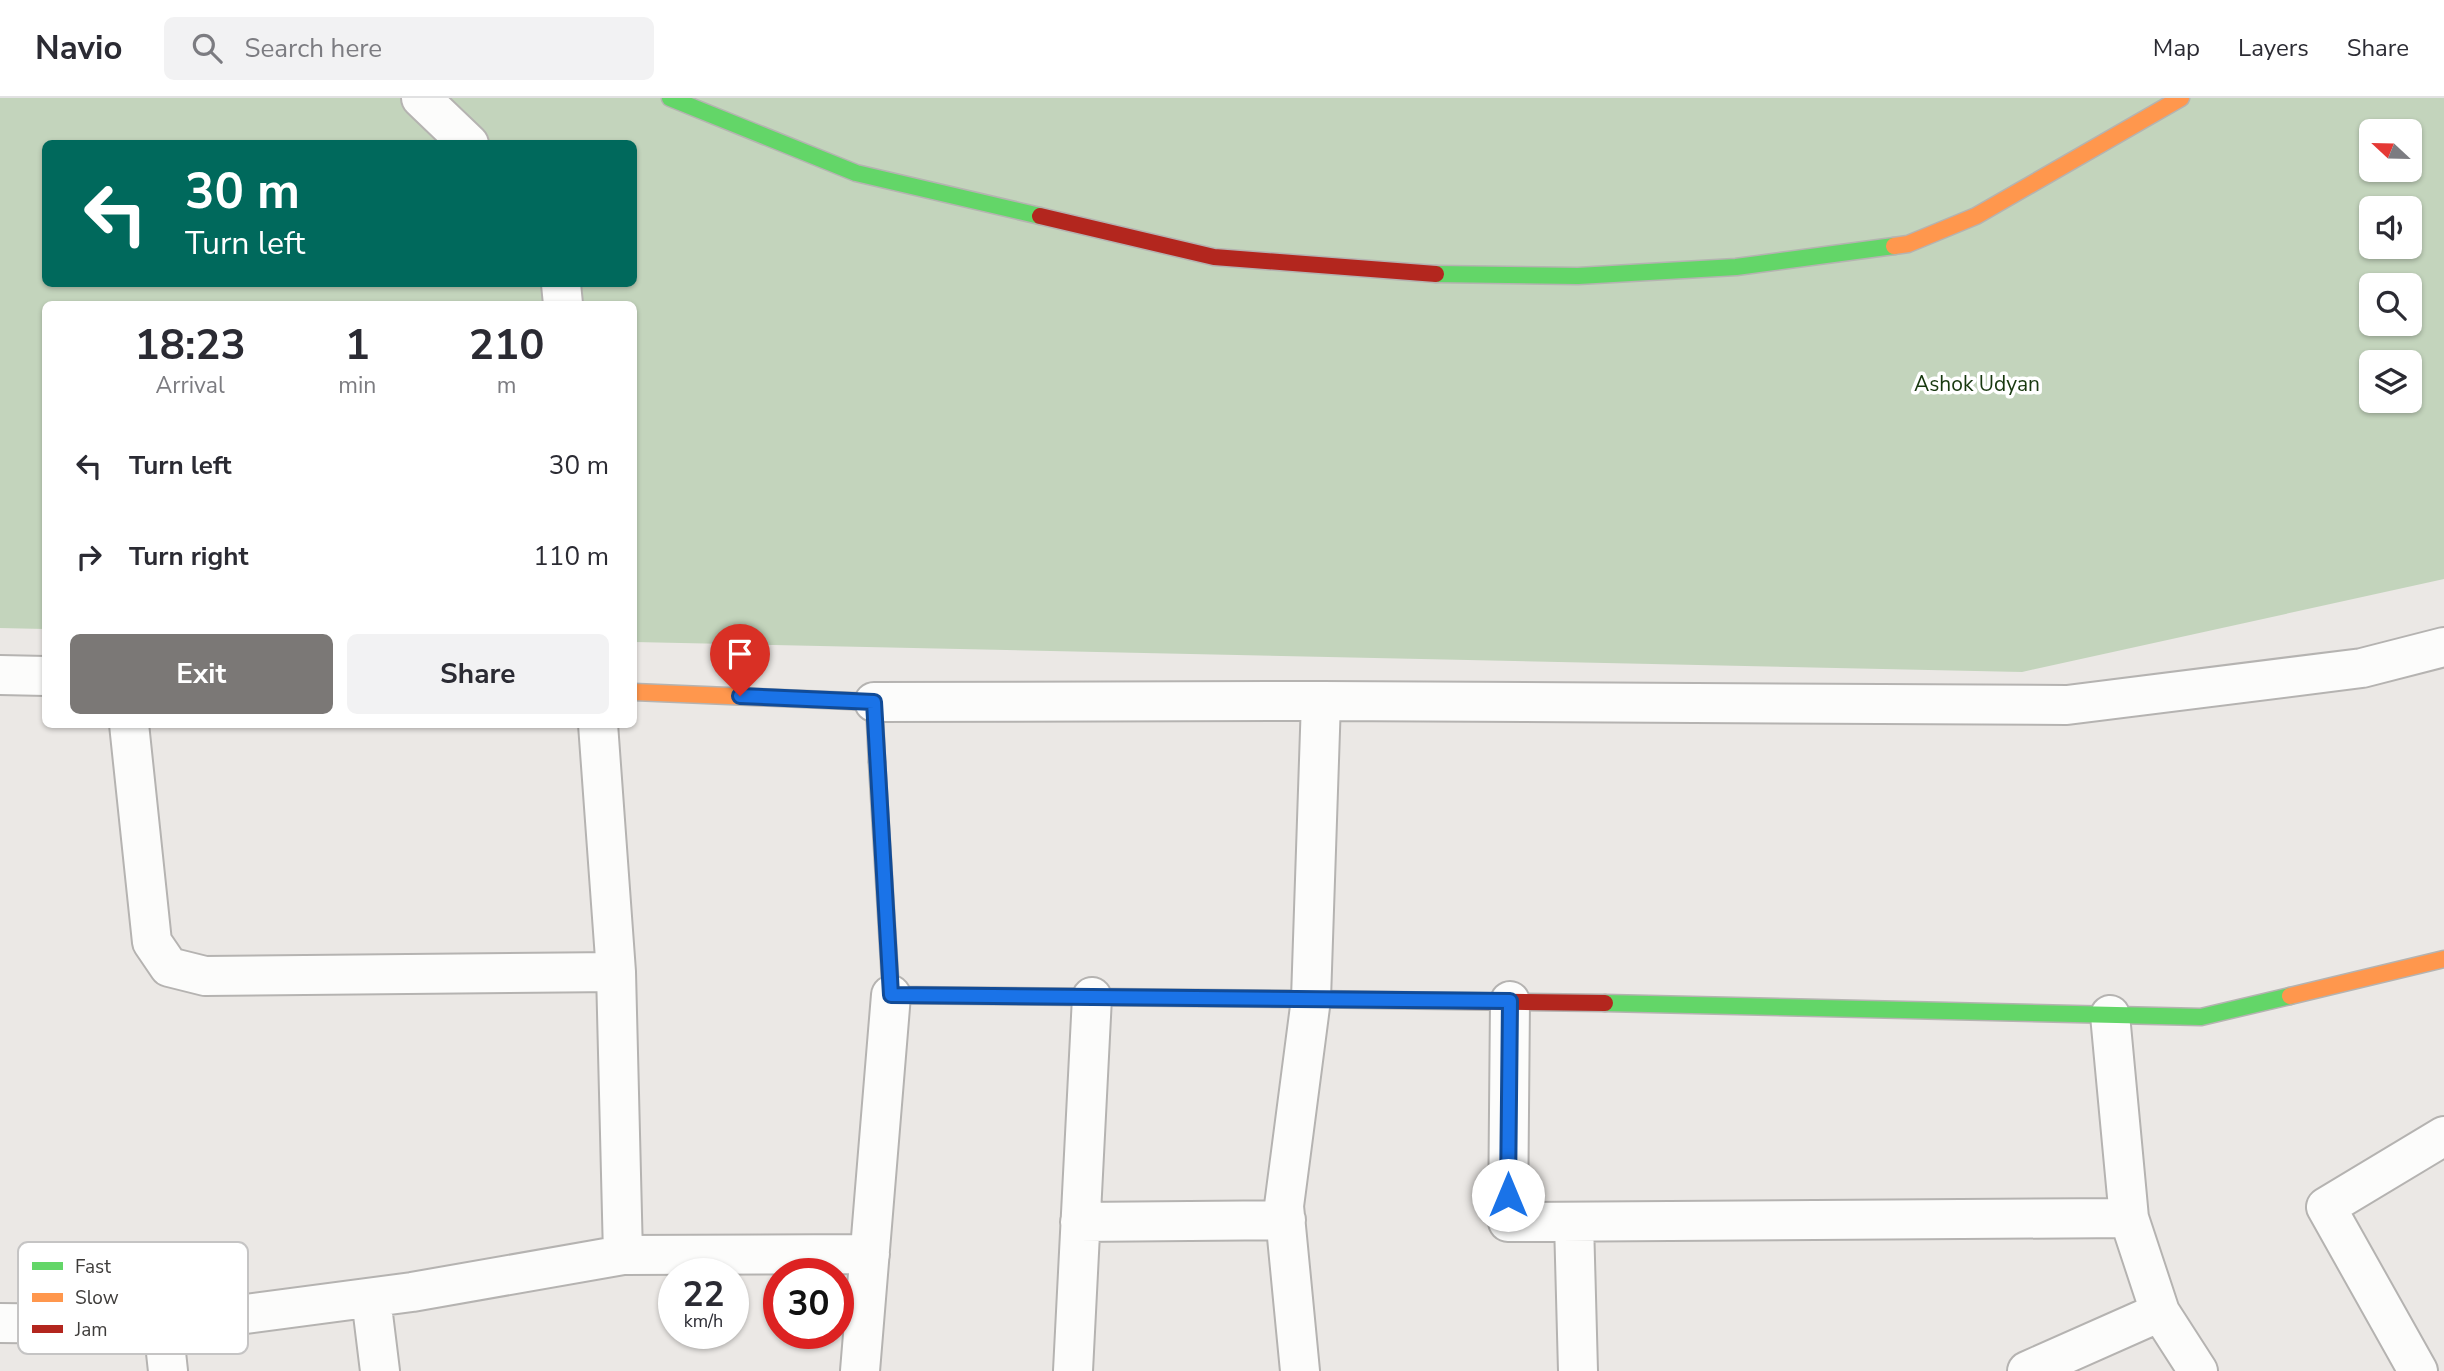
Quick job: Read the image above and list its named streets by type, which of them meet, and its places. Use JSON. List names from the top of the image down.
{
  "parks": ["Ashok Udyan"],
  "legend": ["Fast", "Slow", "Jam"],
  "north": "left",
  "page": {
    "header": "Navio",
    "search": "Search here",
    "nav": ["Map", "Layers", "Share"],
    "turn": ["30 m", "Turn left"],
    "eta": [
      "18:23",
      "Arrival",
      "1",
      "min",
      "210",
      "m"
    ],
    "list": [
      {
        "name": "Turn left",
        "value": "30 m"
      },
      {
        "name": "Turn right",
        "value": "110 m"
      }
    ],
    "buttons": ["Exit", "Share"],
    "speed": "22 km/h",
    "limit": "30"
  }
}
